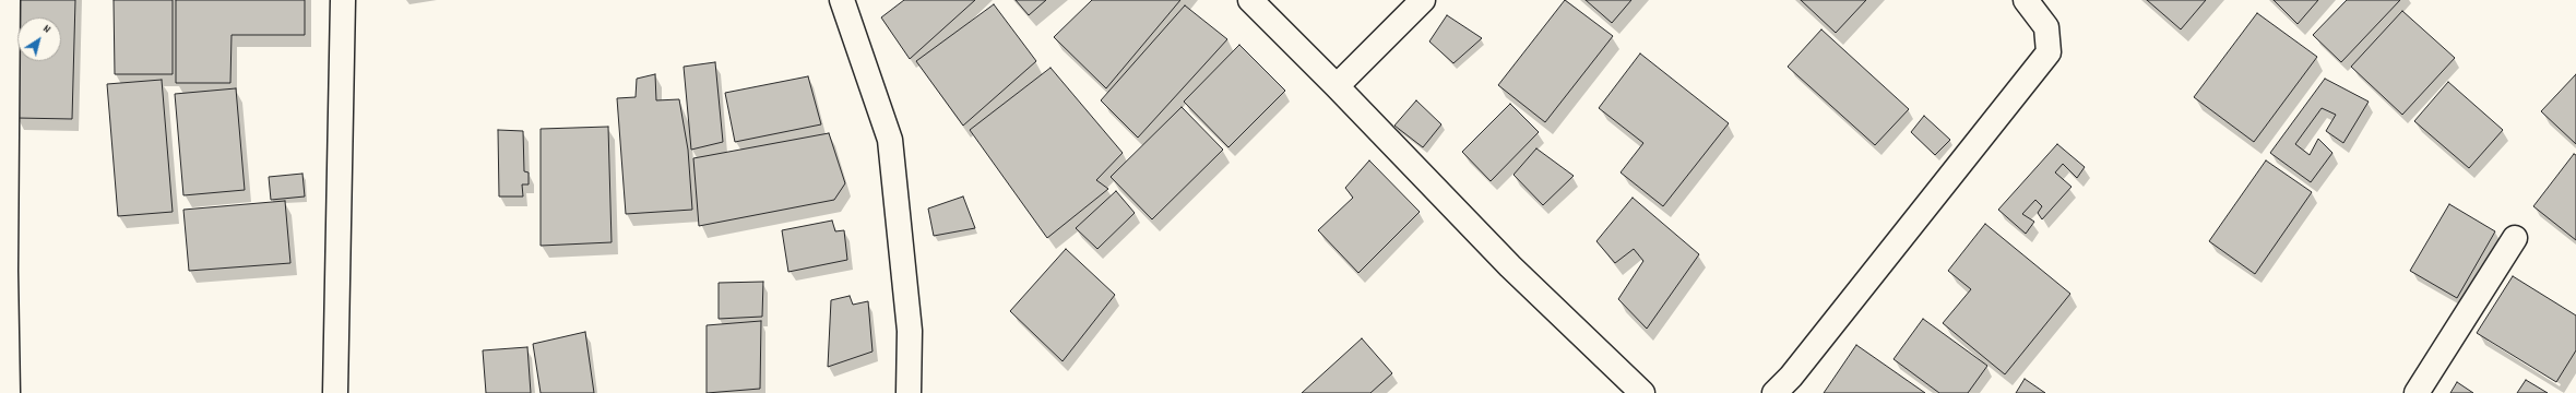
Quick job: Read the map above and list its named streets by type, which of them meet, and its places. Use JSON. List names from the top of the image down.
{
  "north": "top right"
}
